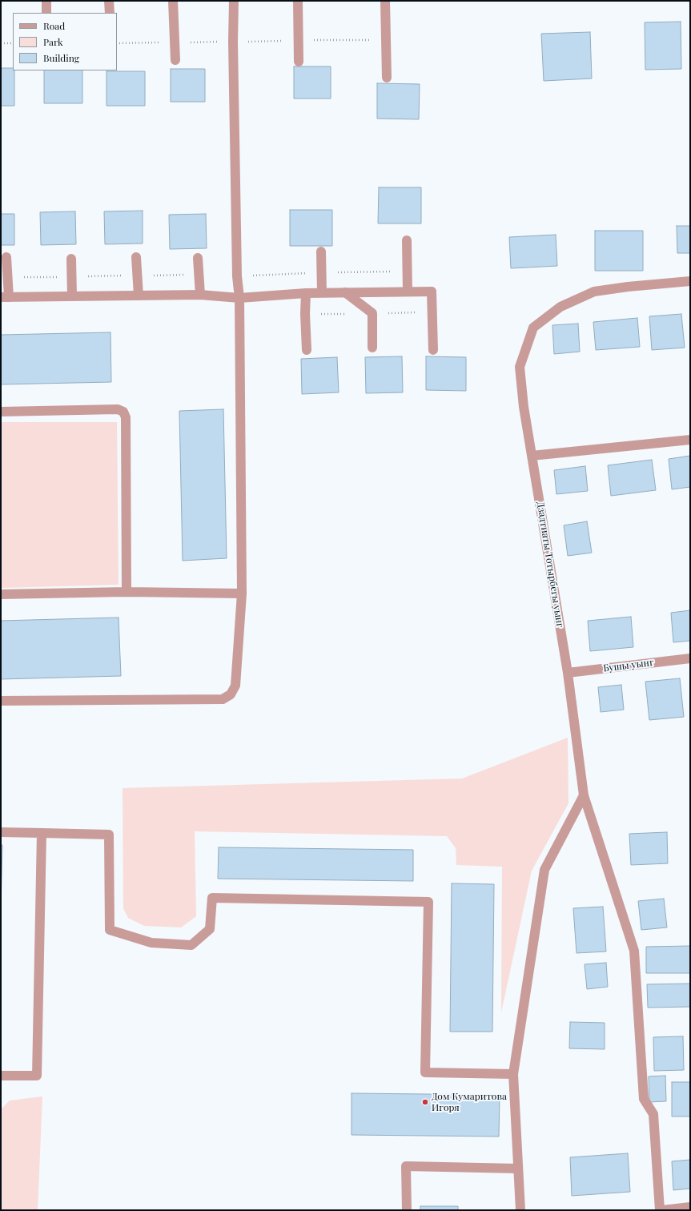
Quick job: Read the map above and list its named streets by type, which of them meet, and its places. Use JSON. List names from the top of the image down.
{
  "streets": {
    "street": ["Дзадтиаты Тотырбегы уынг", "Бушы уынг"]
  },
  "crossings": [
    ["Дзадтиаты Тотырбегы уынг", "Бушы уынг"]
  ],
  "places": ["Дом Кумаритова Игоря"],
  "legend": ["Road", "Park", "Building"]
}
